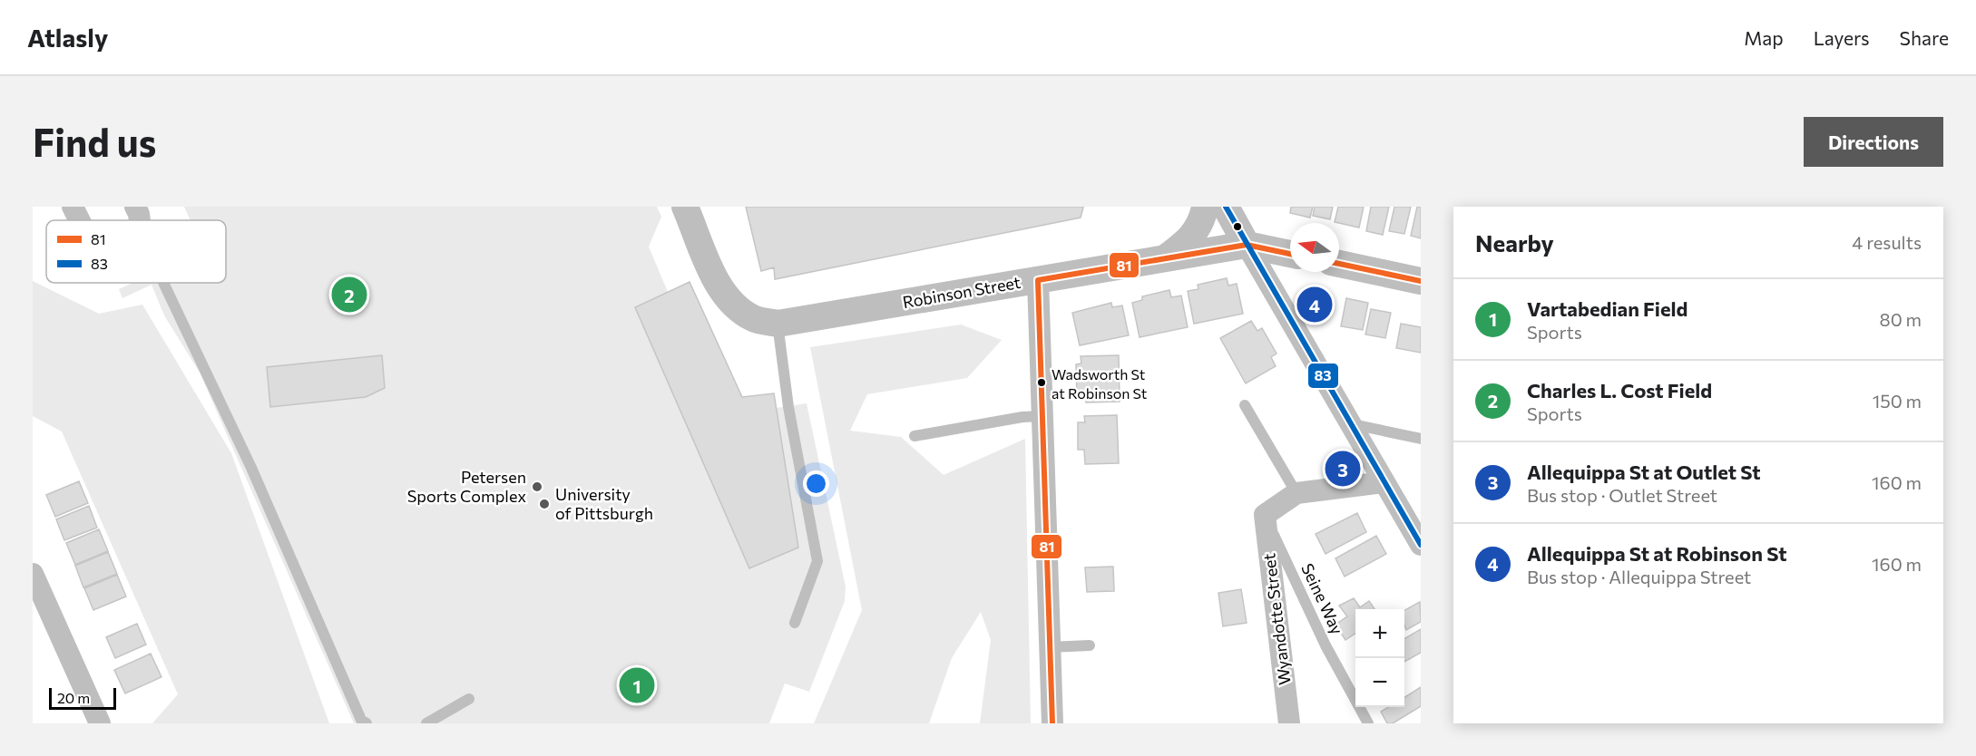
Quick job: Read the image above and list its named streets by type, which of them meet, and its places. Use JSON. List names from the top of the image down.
{
  "streets": {
    "street": ["Robinson Street", "Wyandotte Street"],
    "lane": ["Seine Way"]
  },
  "crossings": [
    ["Seine Way", "Wyandotte Street"]
  ],
  "places": ["Wadsworth St at Robinson St", "Petersen Sports Complex", "University of Pittsburgh"],
  "lines": ["transit line 83", "transit line 81"],
  "legend": ["81", "83"],
  "scale_bar": "20 m",
  "north": "left",
  "page": {
    "header": "Atlasly",
    "nav": ["Map", "Layers", "Share"],
    "buttons": "Directions",
    "title": "Find us",
    "heading": ["Nearby", "4 results"],
    "pins": [
      "2",
      "4",
      "3",
      "1"
    ],
    "list": [
      {
        "mark": "1",
        "name": "Vartabedian Field",
        "note": "Sports",
        "value": "80 m"
      },
      {
        "mark": "2",
        "name": "Charles L. Cost Field",
        "note": "Sports",
        "value": "150 m"
      },
      {
        "mark": "3",
        "name": "Allequippa St at Outlet St",
        "note": "Bus stop · Outlet Street",
        "value": "160 m"
      },
      {
        "mark": "4",
        "name": "Allequippa St at Robinson St",
        "note": "Bus stop · Allequippa Street",
        "value": "160 m"
      }
    ],
    "map_buttons": ["+", "−"],
    "scale": "20 m"
  }
}
